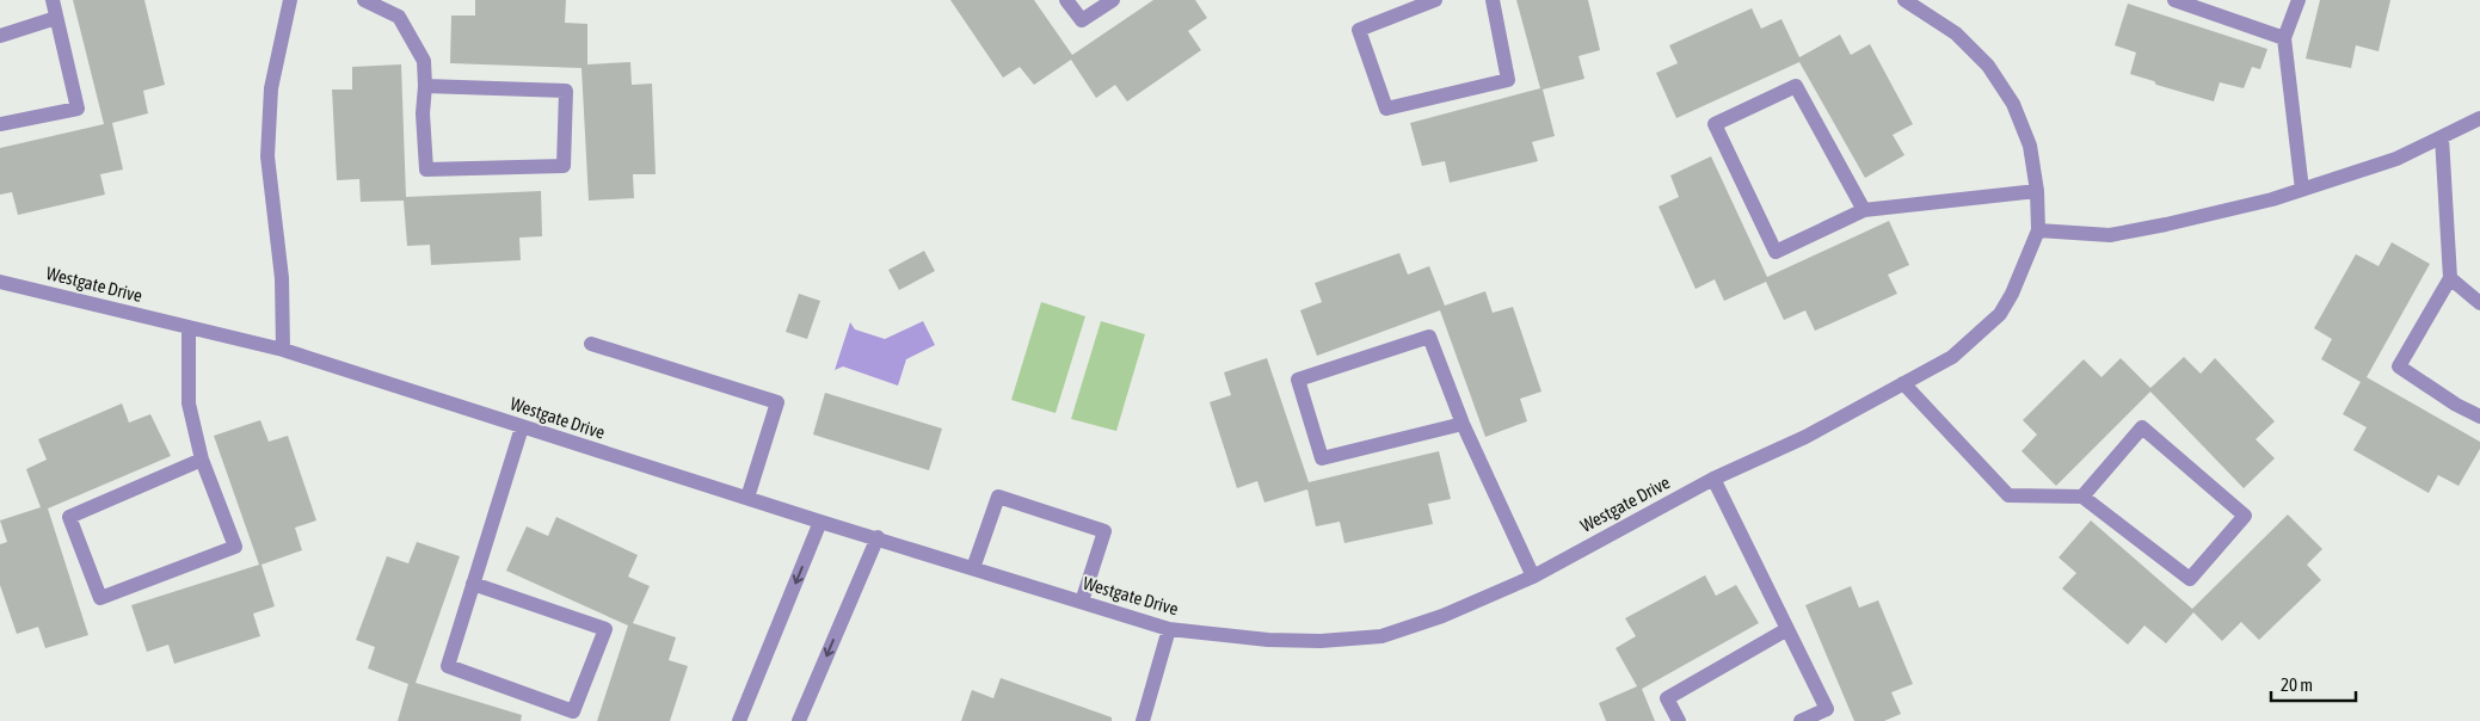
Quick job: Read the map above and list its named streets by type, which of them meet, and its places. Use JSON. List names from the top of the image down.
{
  "streets": {
    "street": ["Westgate Drive"]
  },
  "scale_bar": "20 m"
}
